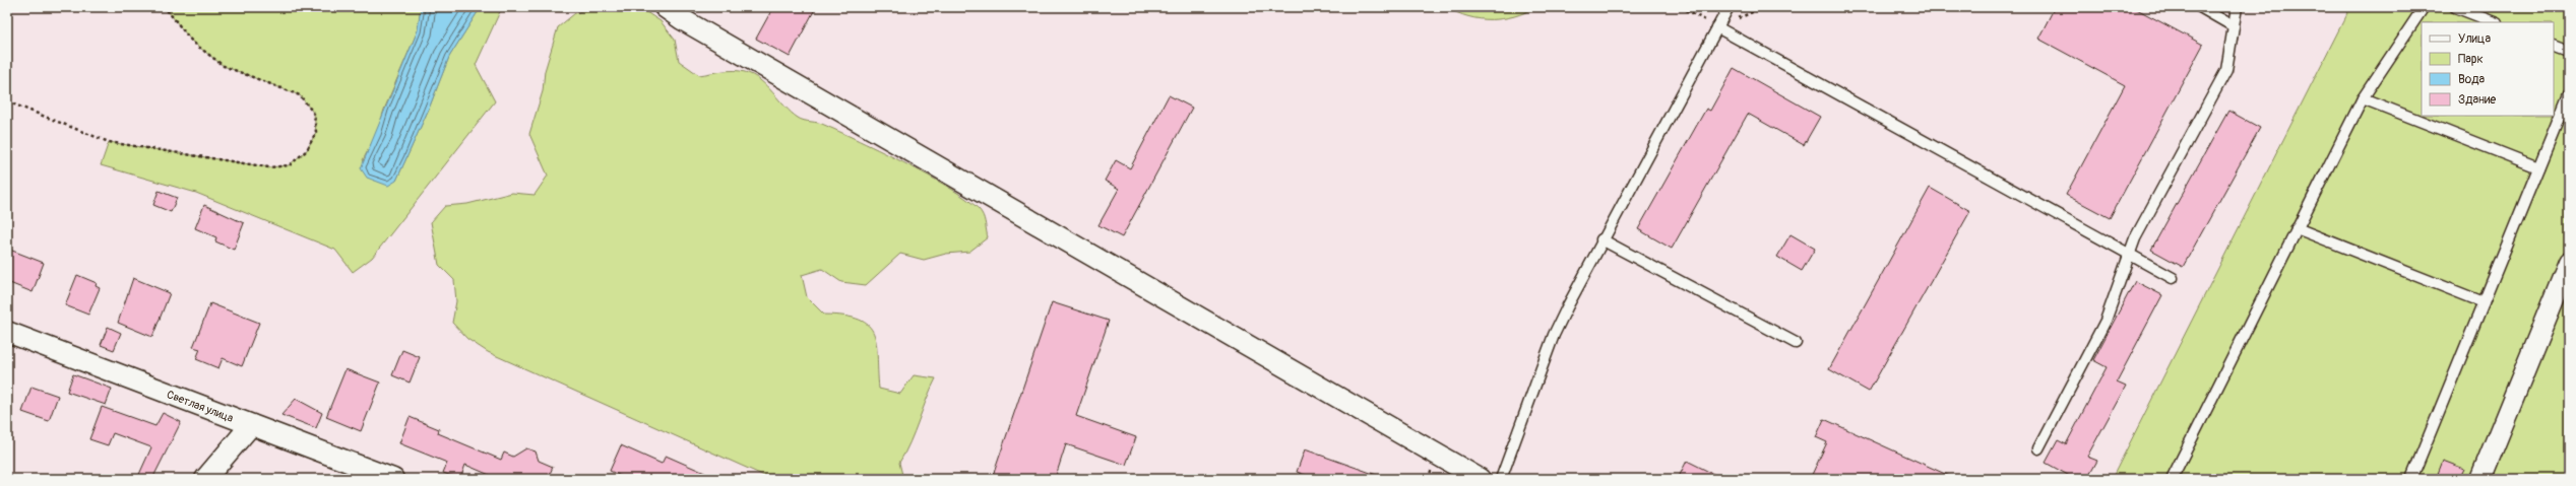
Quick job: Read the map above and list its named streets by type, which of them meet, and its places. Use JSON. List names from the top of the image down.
{
  "streets": {
    "street": ["Светлая улица"]
  },
  "legend": [
    "Улица",
    "Парк",
    "Вода",
    "Здание"
  ]
}
